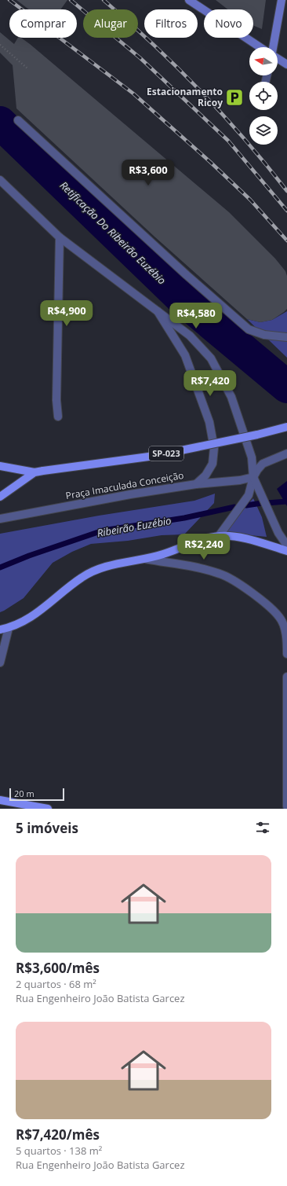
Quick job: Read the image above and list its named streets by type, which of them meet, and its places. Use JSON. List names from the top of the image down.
{
  "streets": {
    "main road": ["SP-023"],
    "street": ["Praça Imaculada Conceição"]
  },
  "water": ["Retificação Do Ribeirão Euzébio", "Ribeirão Euzébio"],
  "places": {
    "parking": ["Estacionamento Ricoy"]
  },
  "scale_bar": "20 m",
  "north": "left",
  "page": {
    "chip": [
      "Comprar",
      "Alugar",
      "Filtros",
      "Novo"
    ],
    "price": [
      "R$3,600",
      "R$4,900",
      "R$4,580",
      "R$7,420",
      "R$2,240"
    ],
    "scale": "20 m",
    "heading": "5 imóveis",
    "list": [
      {
        "name": "R$3,600/mês",
        "note": "2 quartos · 68 m² · Rua Engenheiro João Batista Garcez"
      },
      {
        "name": "R$7,420/mês",
        "note": "5 quartos · 138 m² · Rua Engenheiro João Batista Garcez"
      }
    ]
  }
}
